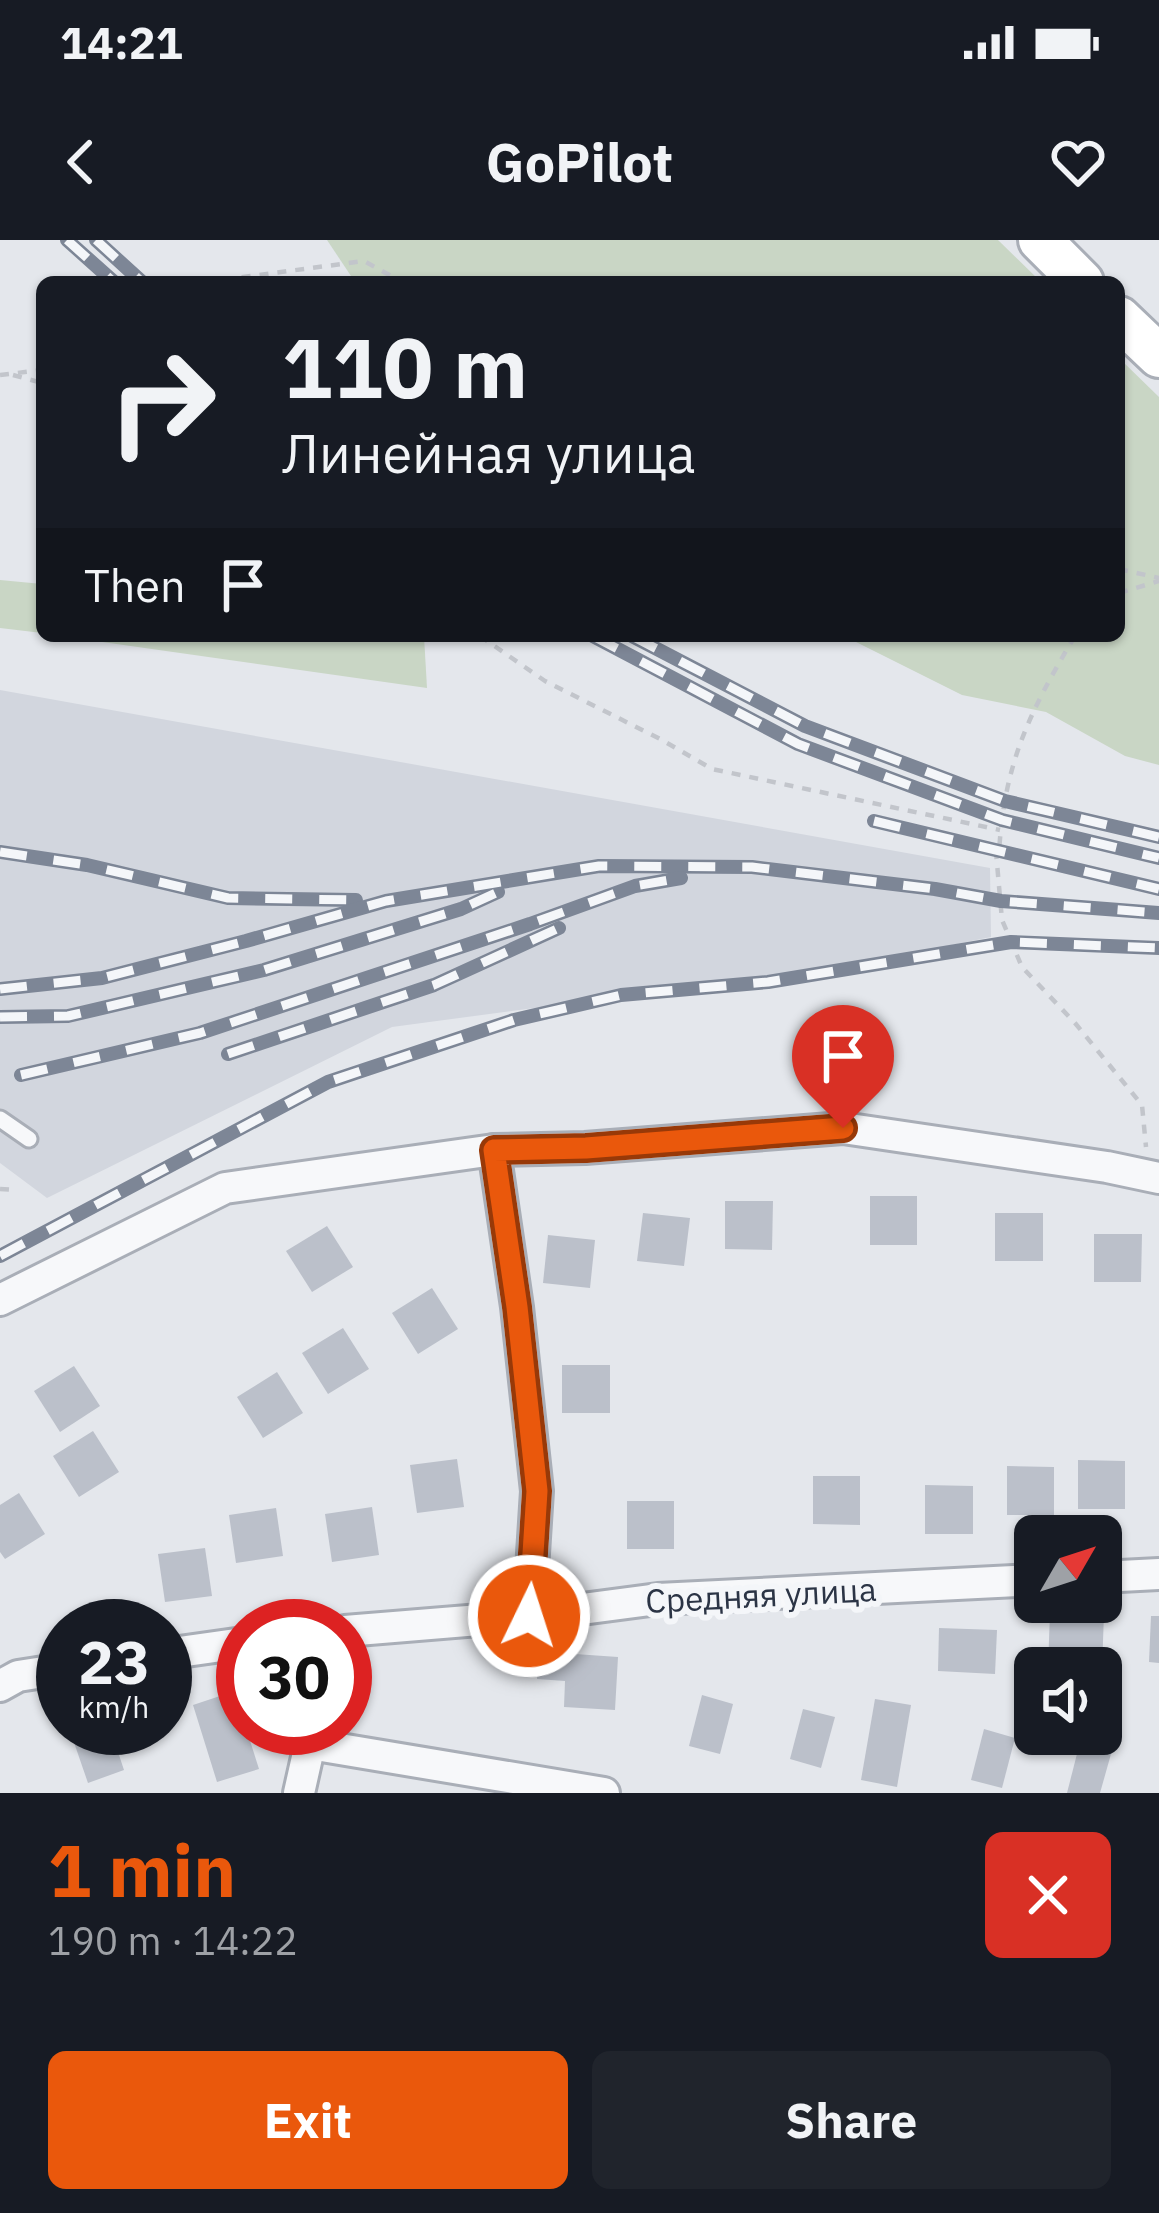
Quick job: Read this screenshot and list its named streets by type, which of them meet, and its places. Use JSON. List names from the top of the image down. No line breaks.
{"streets":{"street":["Средняя улица"]},"north":"top right","page":{"status":"14:21","header":"GoPilot","turn":["110 m","Линейная улица"],"then":"Then","speed":"23 km/h","limit":"30","heading":["1 min","190 m · 14:22"],"buttons":["Exit","Share"]}}
